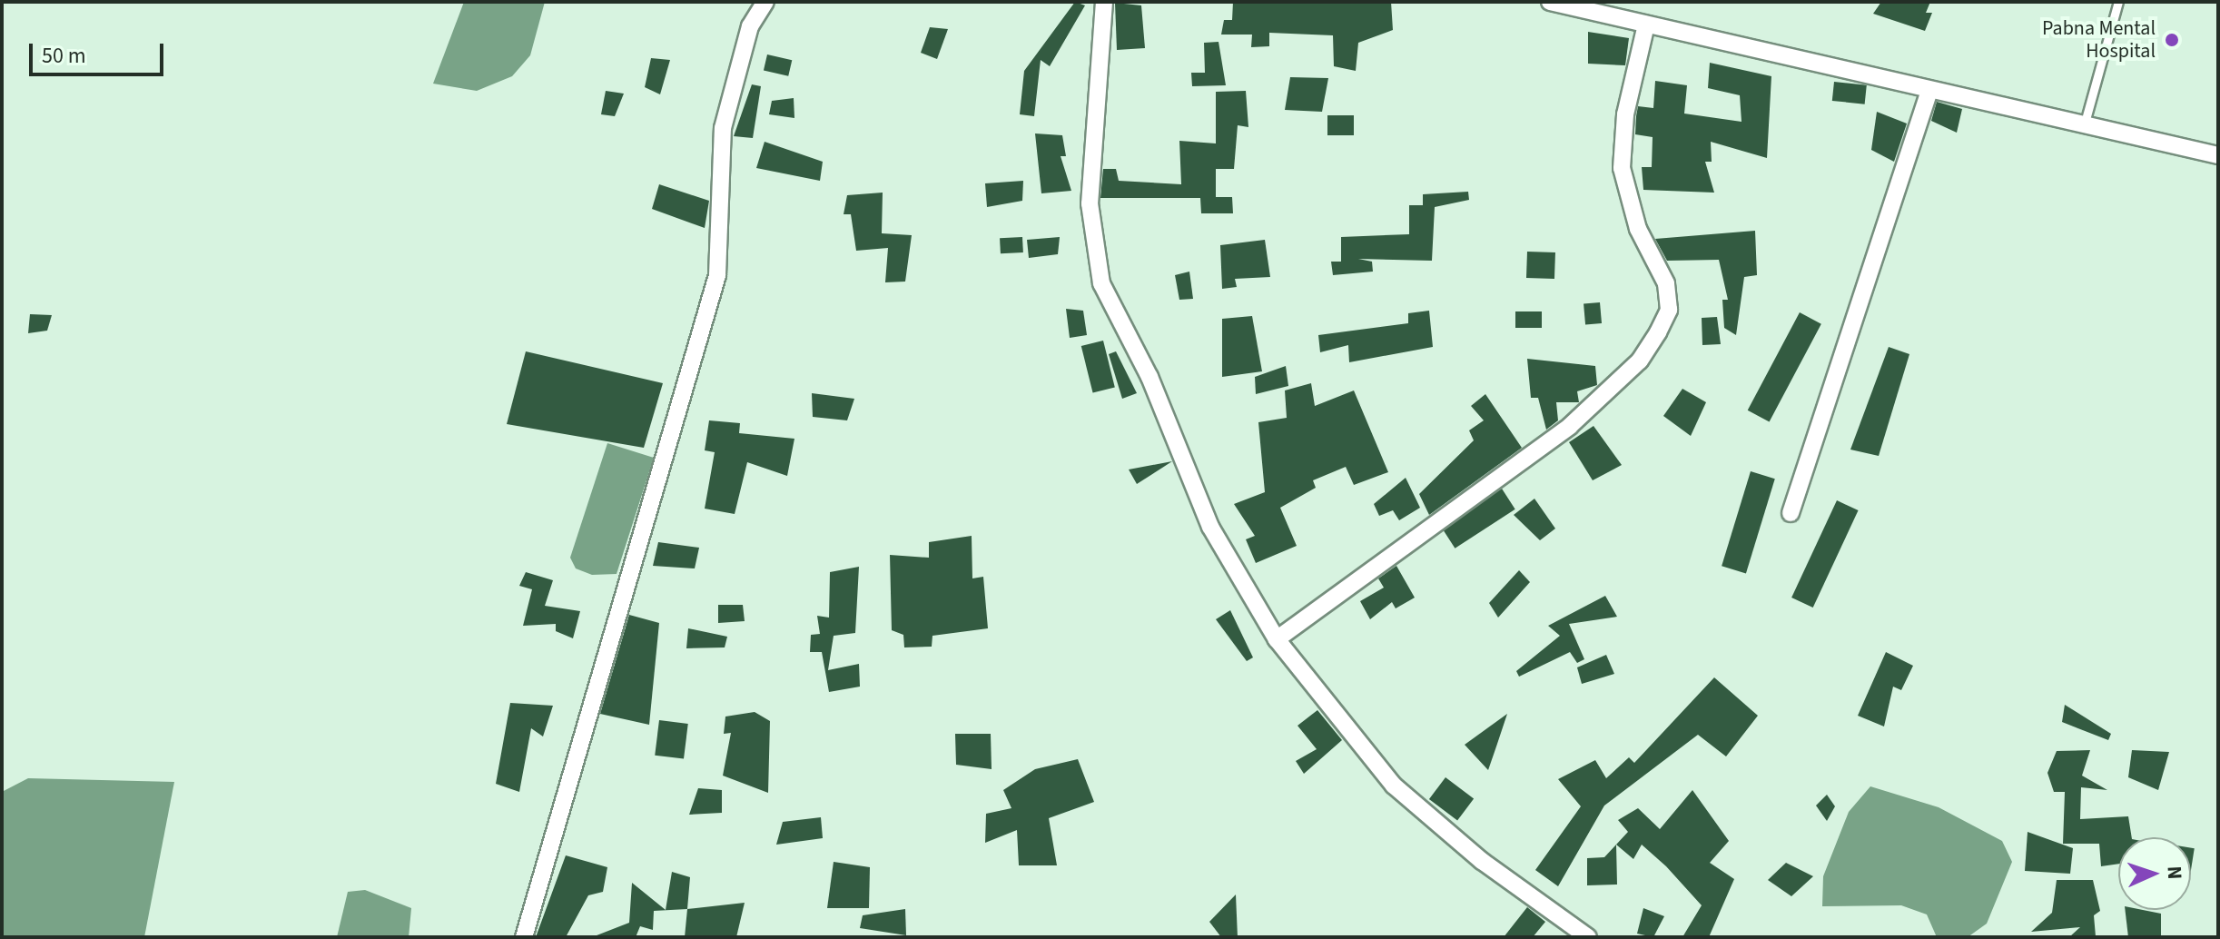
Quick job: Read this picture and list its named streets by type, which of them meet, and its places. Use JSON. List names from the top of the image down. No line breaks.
{"places":["Pabna Mental Hospital"],"scale_bar":"50 m","north":"right"}
